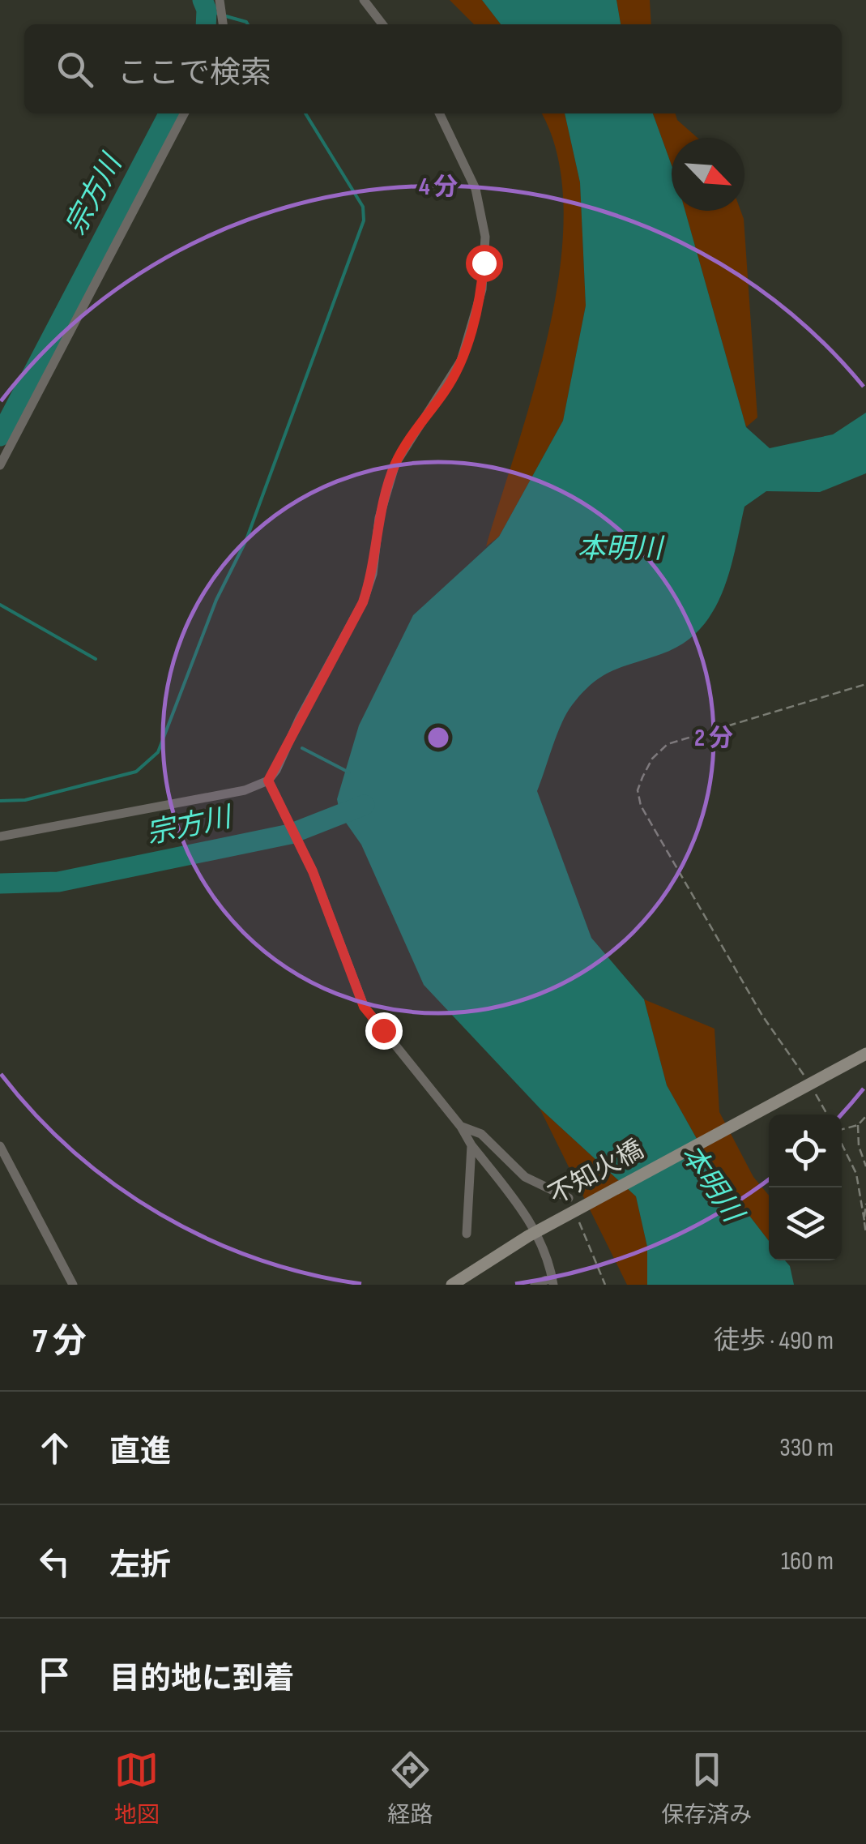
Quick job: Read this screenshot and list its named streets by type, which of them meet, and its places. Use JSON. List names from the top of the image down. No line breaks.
{"streets":{"main road":["不知火橋"]},"water":["宗方川","本明川"],"north":"bottom right","page":{"search":"ここで検索","heading":["7 分","徒歩 · 490 m"],"list":[["直進","330 m"],["左折","160 m"],"目的地に到着"],"nav":["地図","経路","保存済み"]},"rings":["4 分","2 分"]}
